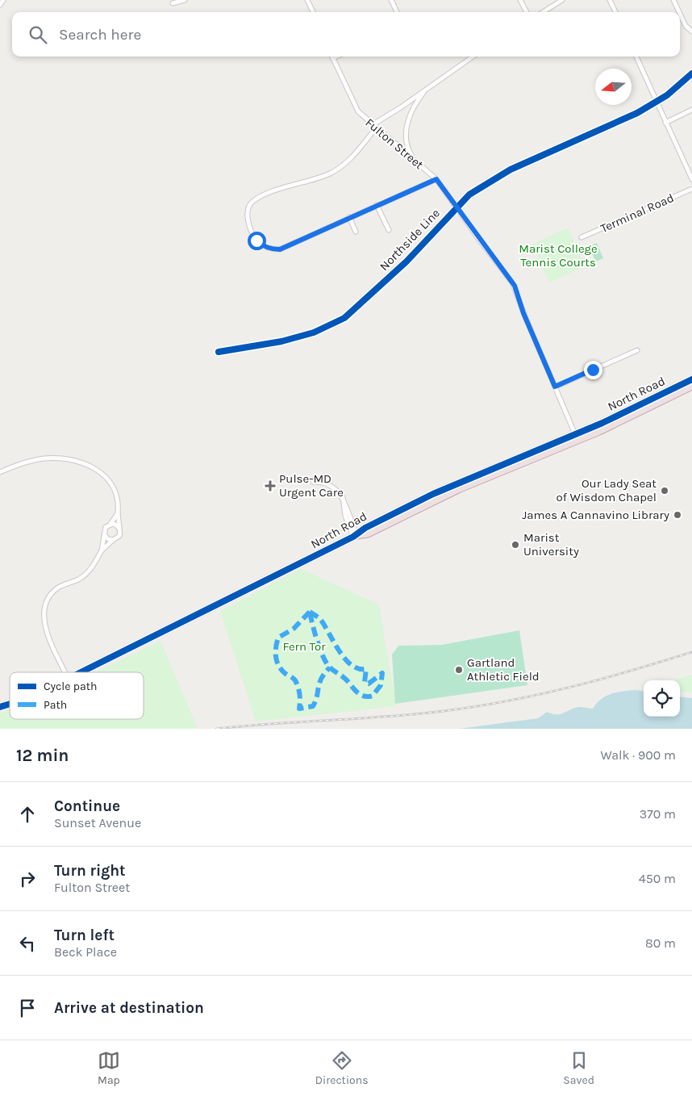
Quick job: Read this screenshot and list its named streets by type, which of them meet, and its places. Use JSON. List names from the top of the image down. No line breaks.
{"streets":{"highway":["North Road"],"street":["Fulton Street","Terminal Road"],"cycle path":["Northside Line"]},"crossings":[["Fulton Street","North Road"]],"parks":["Marist College Tennis Courts","Fern Tor"],"places":{"health":["Pulse-MD Urgent Care"],"other":["Our Lady Seat of Wisdom Chapel","James A Cannavino Library","Marist University","Gartland Athletic Field"]},"legend":["Cycle path","Path"],"north":"left","page":{"search":"Search here","heading":["12 min","Walk · 900 m"],"list":[["Continue","Sunset Avenue","370 m"],["Turn right","Fulton Street","450 m"],["Turn left","Beck Place","80 m"],"Arrive at destination"],"nav":["Map","Directions","Saved"]}}
